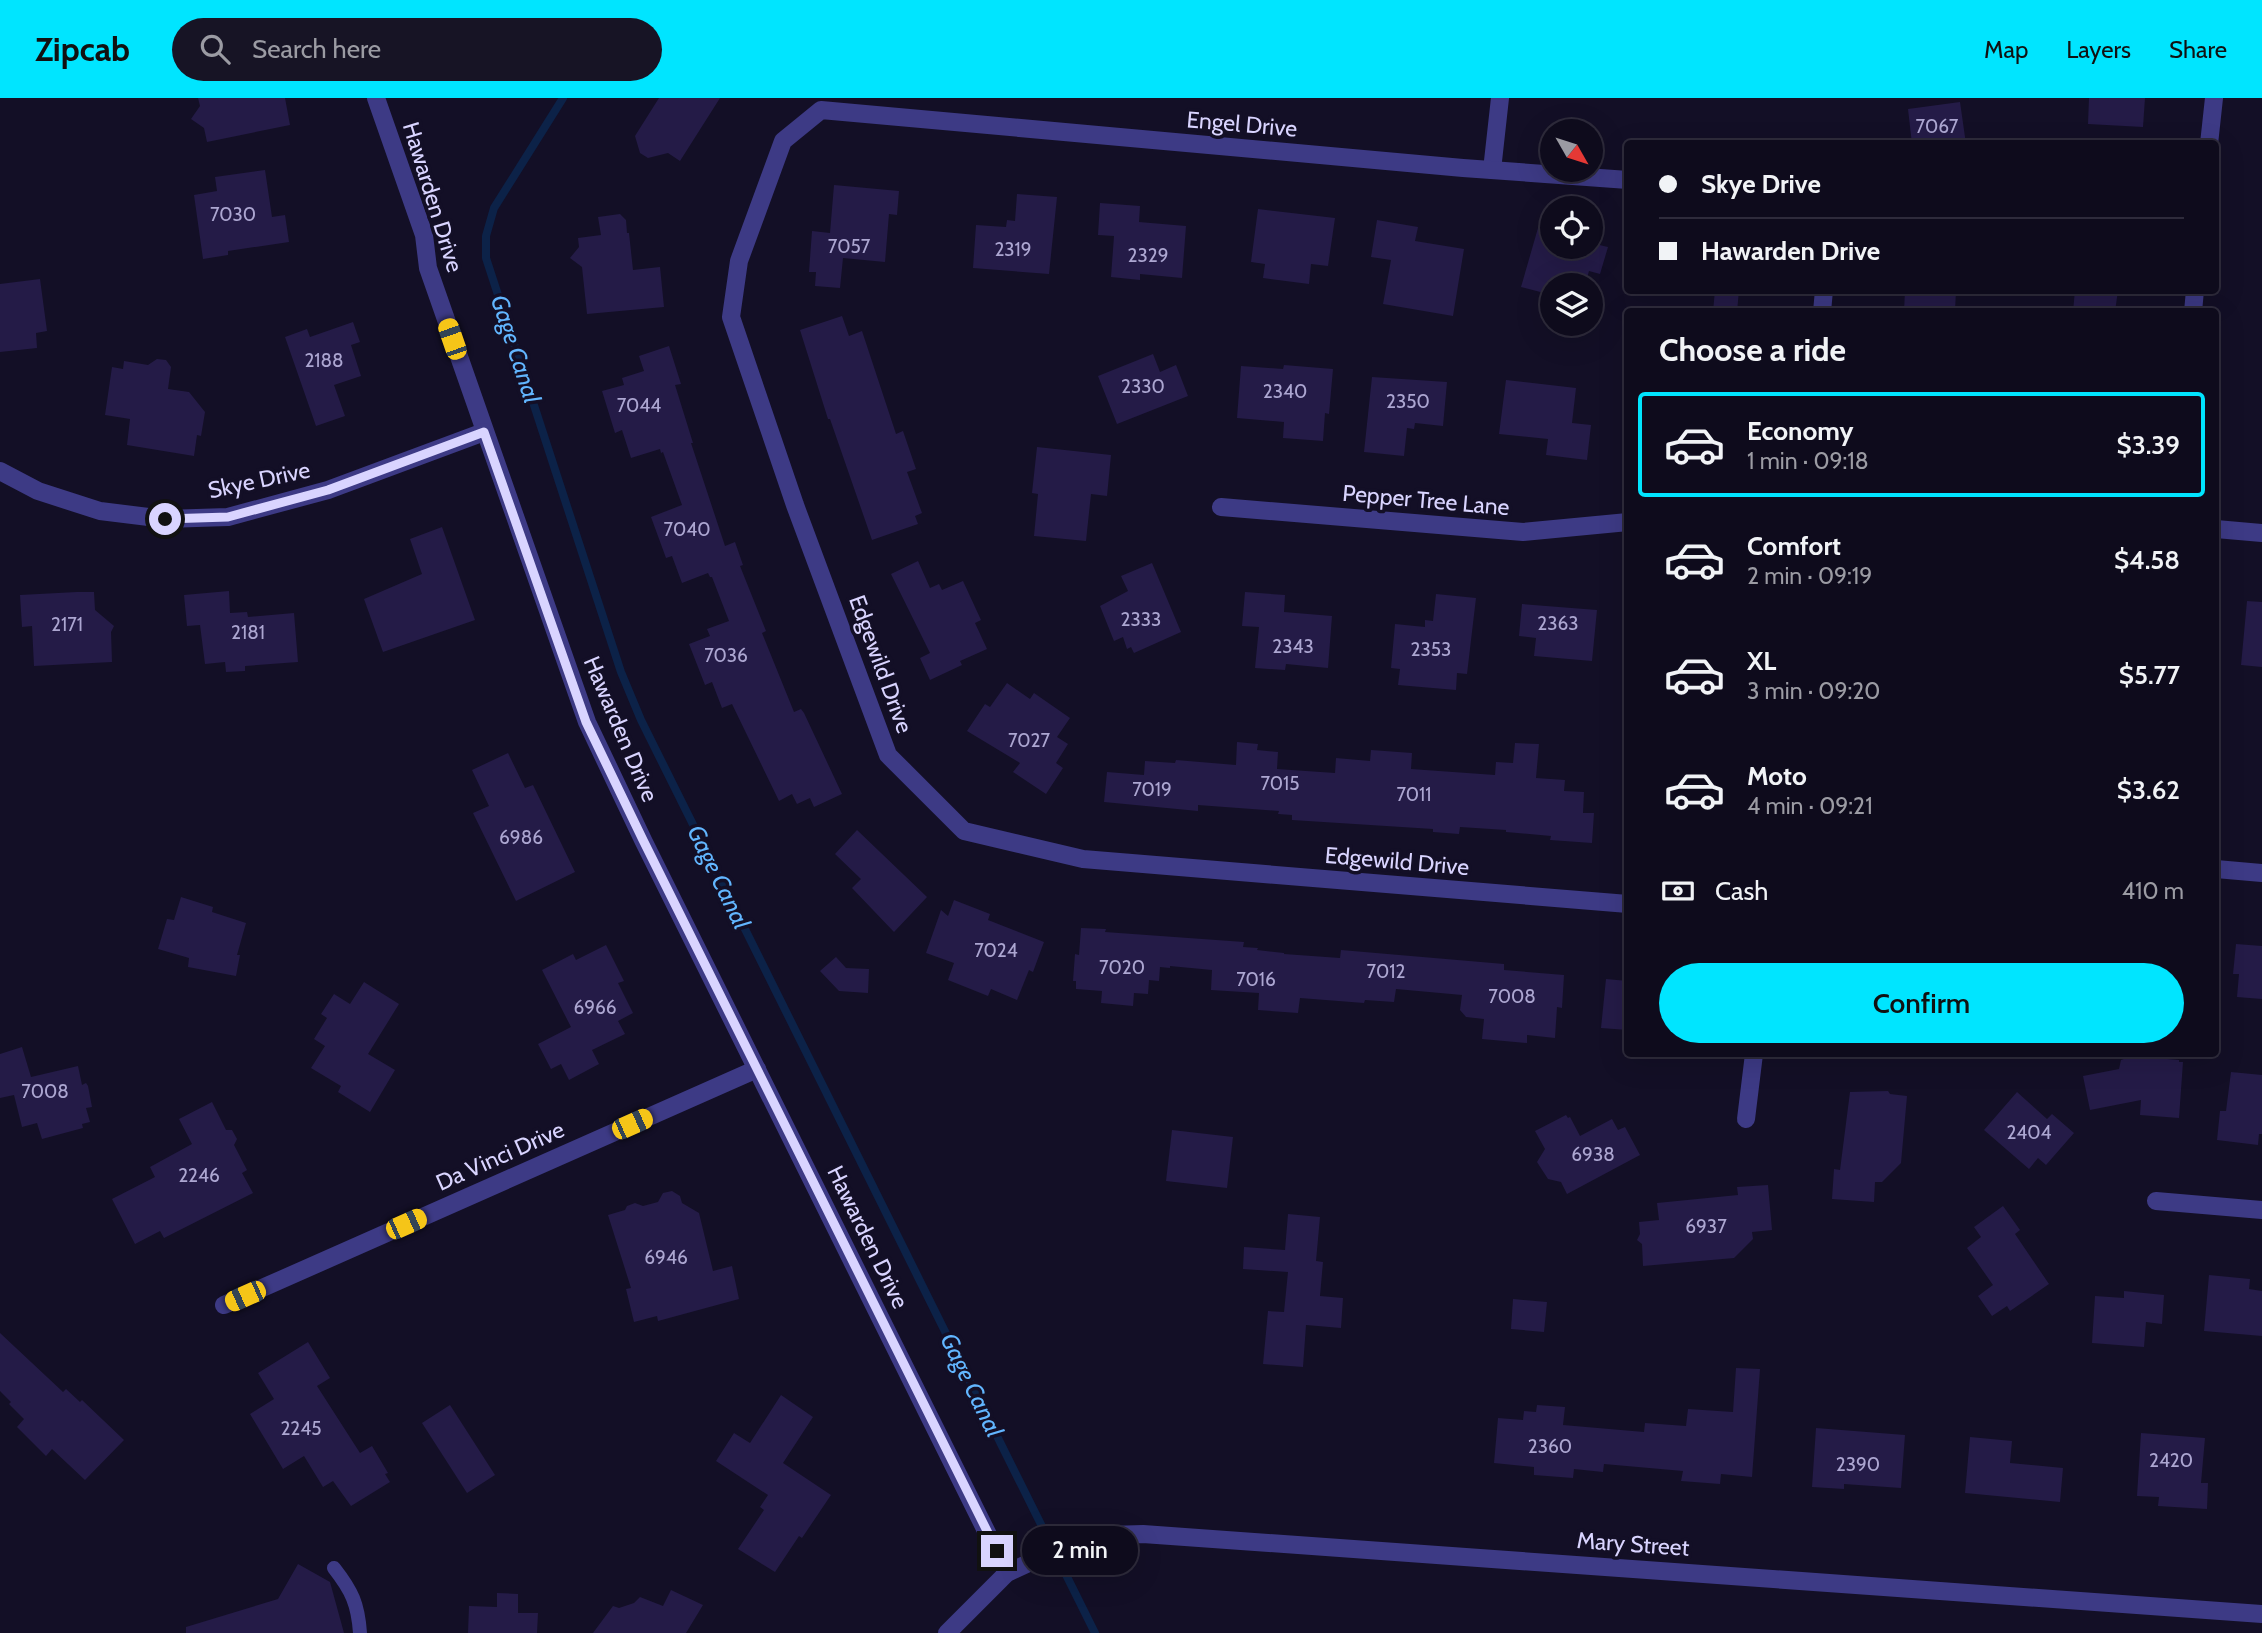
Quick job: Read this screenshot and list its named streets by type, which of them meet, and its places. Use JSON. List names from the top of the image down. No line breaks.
{"streets":{"street":["Engel Drive","Hawarden Drive","Skye Drive","Pepper Tree Lane","Edgewild Drive","Da Vinci Drive","Mary Street"]},"crossings":[["Engel Drive","Edgewild Drive"],["Hawarden Drive","Skye Drive"],["Hawarden Drive","Da Vinci Drive"],["Hawarden Drive","Mary Street"]],"water":["Gage Canal"],"house_numbers":["7067","7030","7057","2319","2329","2188","2330","2340","2350","7044","7040","2333","2363","2171","2181","2343","2353","7036","7027","7015","7019","7011","6986","7024","7020","7012","7016","7008","6966","7008","2404","6938","2246","6937","6946","2245","2360","2420","2390"],"north":"bottom right","page":{"header":"Zipcab","search":"Search here","nav":["Map","Layers","Share"],"banner":["Skye Drive","Hawarden Drive"],"heading":"Choose a ride","list":[{"name":"Economy","note":"1 min · 09:18","value":"$3.39"},{"name":"Comfort","note":"2 min · 09:19","value":"$4.58"},{"name":"XL","note":"3 min · 09:20","value":"$5.77"},{"name":"Moto","note":"4 min · 09:21","value":"$3.62"}],"pay":["Cash","410 m"],"buttons":"Confirm","bubble":"2 min"}}
